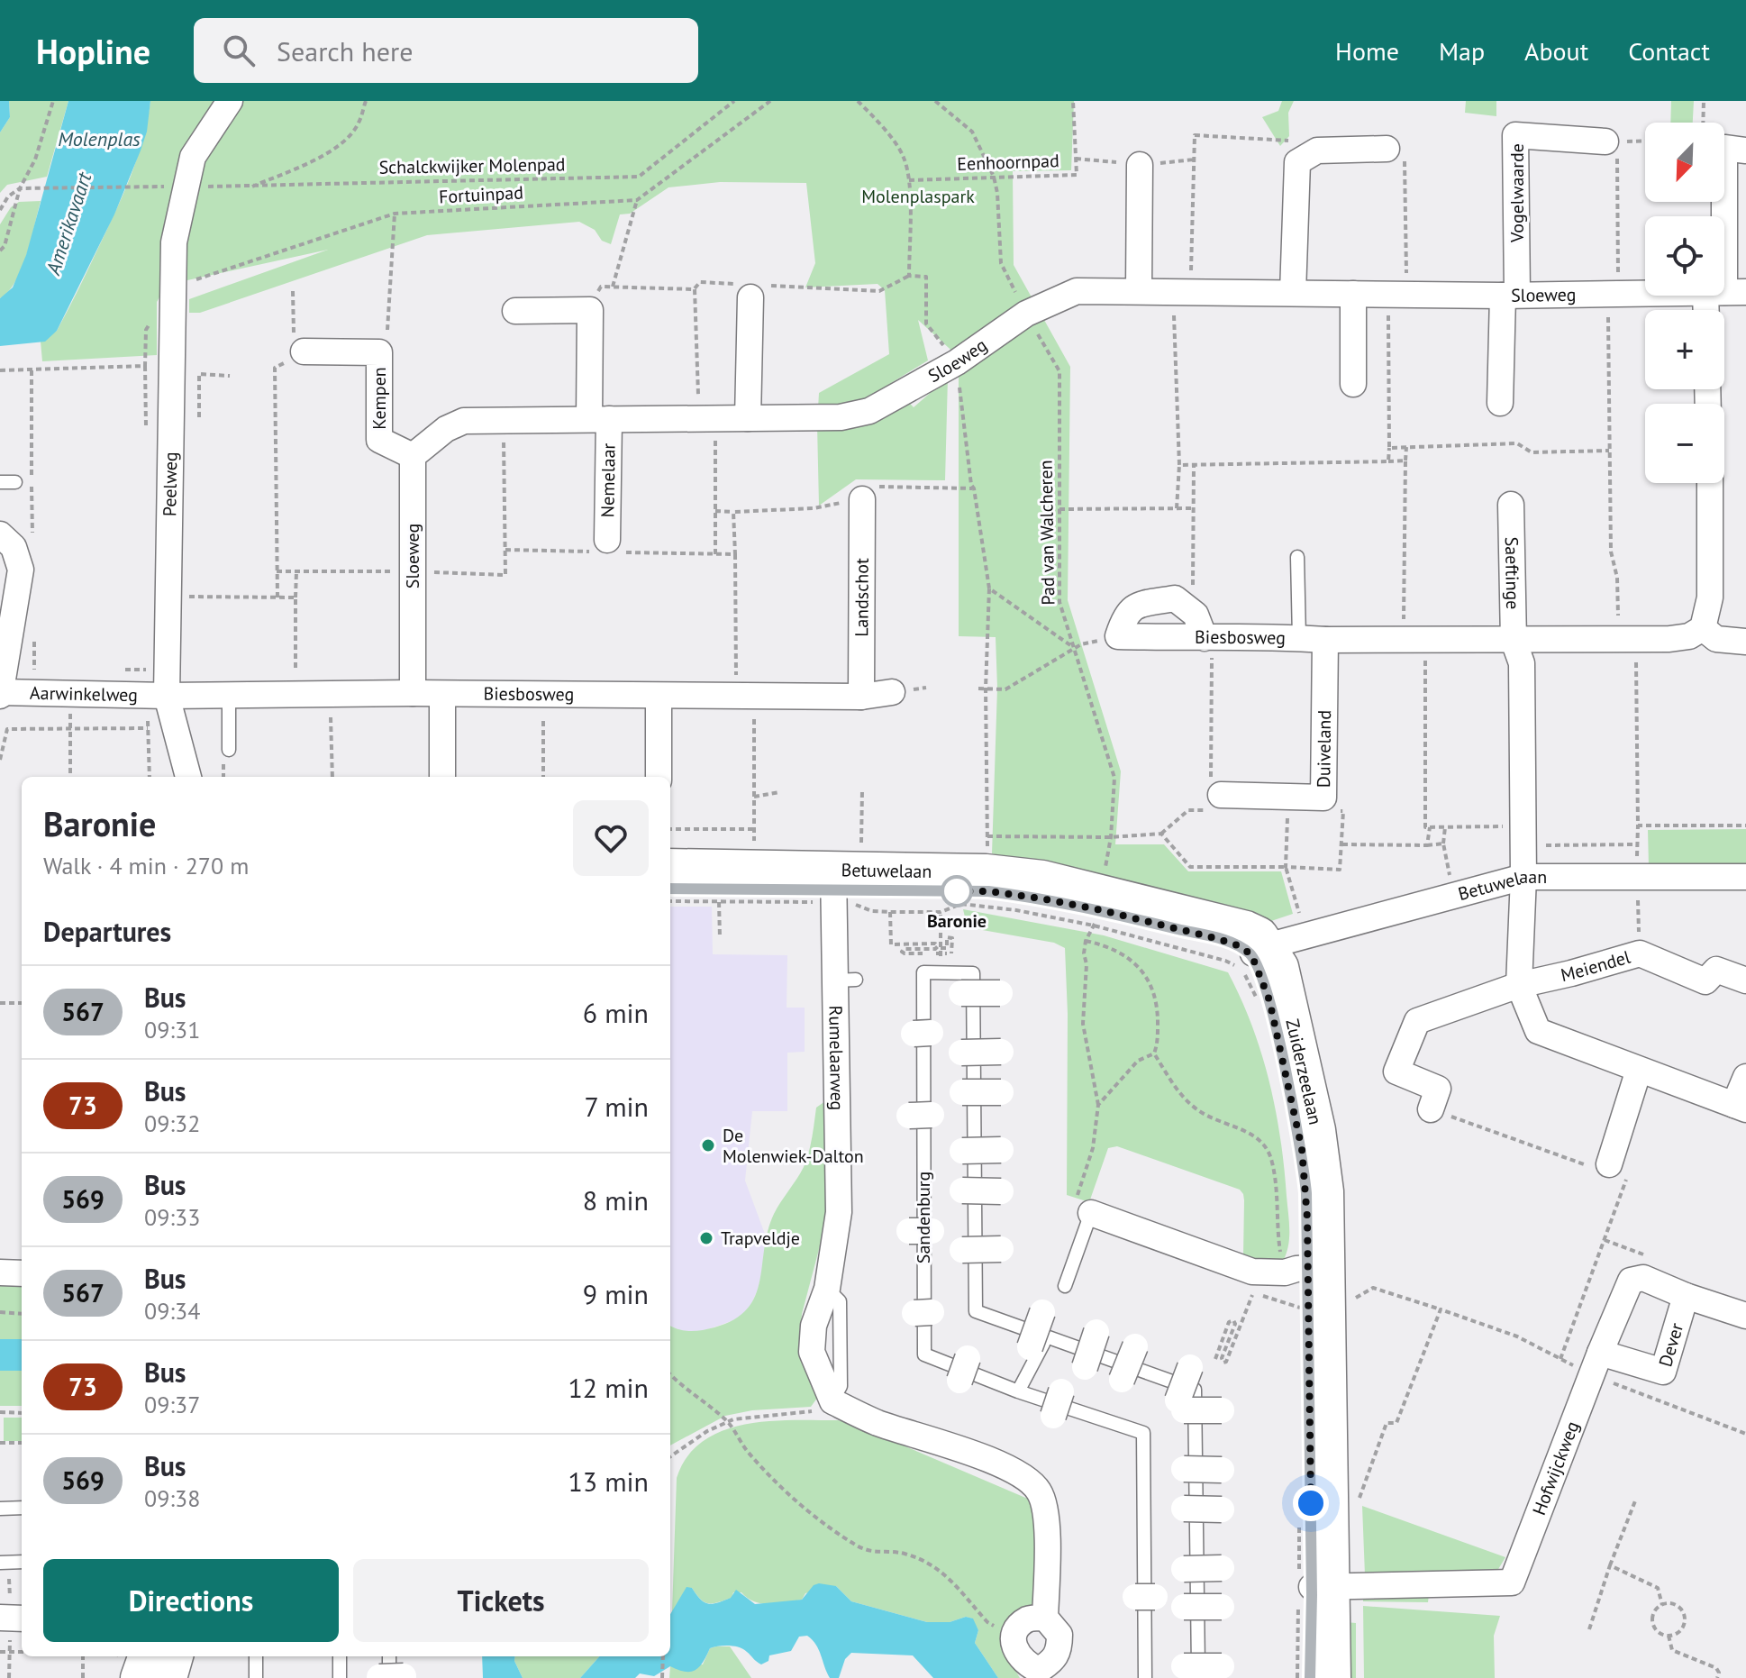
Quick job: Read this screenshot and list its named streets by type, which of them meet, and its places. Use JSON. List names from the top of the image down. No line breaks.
{"streets":{"street":["Vogelwaarde","Sloeweg","Kempen","Nemelaar","Peelweg","Saeftinge","Landschot","Biesbosweg","Aarwinkelweg","Duiveland","Betuwelaan","Meiendel","Rumelaarweg","Zuiderzeelaan","Dever","Hofwijckweg"],"lane":["Sandenburg"],"path":["Eenhoornpad","Schalckwijker Molenpad","Fortuinpad","Pad van Walcheren"]},"crossings":[["Eenhoornpad","Pad van Walcheren"],["Schalckwijker Molenpad","Peelweg"],["Vogelwaarde","Sloeweg"],["Fortuinpad","Peelweg"],["Sloeweg","Kempen"],["Sloeweg","Nemelaar"],["Sloeweg","Pad van Walcheren"],["Sloeweg","Biesbosweg"],["Peelweg","Biesbosweg"],["Peelweg","Aarwinkelweg"],["Saeftinge","Biesbosweg"],["Landschot","Biesbosweg"],["Biesbosweg","Aarwinkelweg"],["Biesbosweg","Duiveland"],["Betuwelaan","Rumelaarweg"],["Betuwelaan","Zuiderzeelaan"],["Zuiderzeelaan","Hofwijckweg"],["Dever","Hofwijckweg"]],"water":["Molenplas","Amerikavaart"],"parks":["Molenplaspark"],"places":["Baronie","De Molenwiek-Dalton","Trapveldje"],"lines":["bus line 567"],"north":"bottom left","page":{"header":"Hopline","search":"Search here","nav":["Home","Map","About","Contact"],"map_buttons":["+","−"],"heading":[["Baronie","Walk · 4 min · 270 m"],"Departures"],"list":[{"mark":"567","name":"Bus","note":"09:31","value":"6 min"},{"mark":"73","name":"Bus","note":"09:32","value":"7 min"},{"mark":"569","name":"Bus","note":"09:33","value":"8 min"},{"mark":"567","name":"Bus","note":"09:34","value":"9 min"},{"mark":"73","name":"Bus","note":"09:37","value":"12 min"},{"mark":"569","name":"Bus","note":"09:38","value":"13 min"}],"buttons":["Directions","Tickets"]}}
